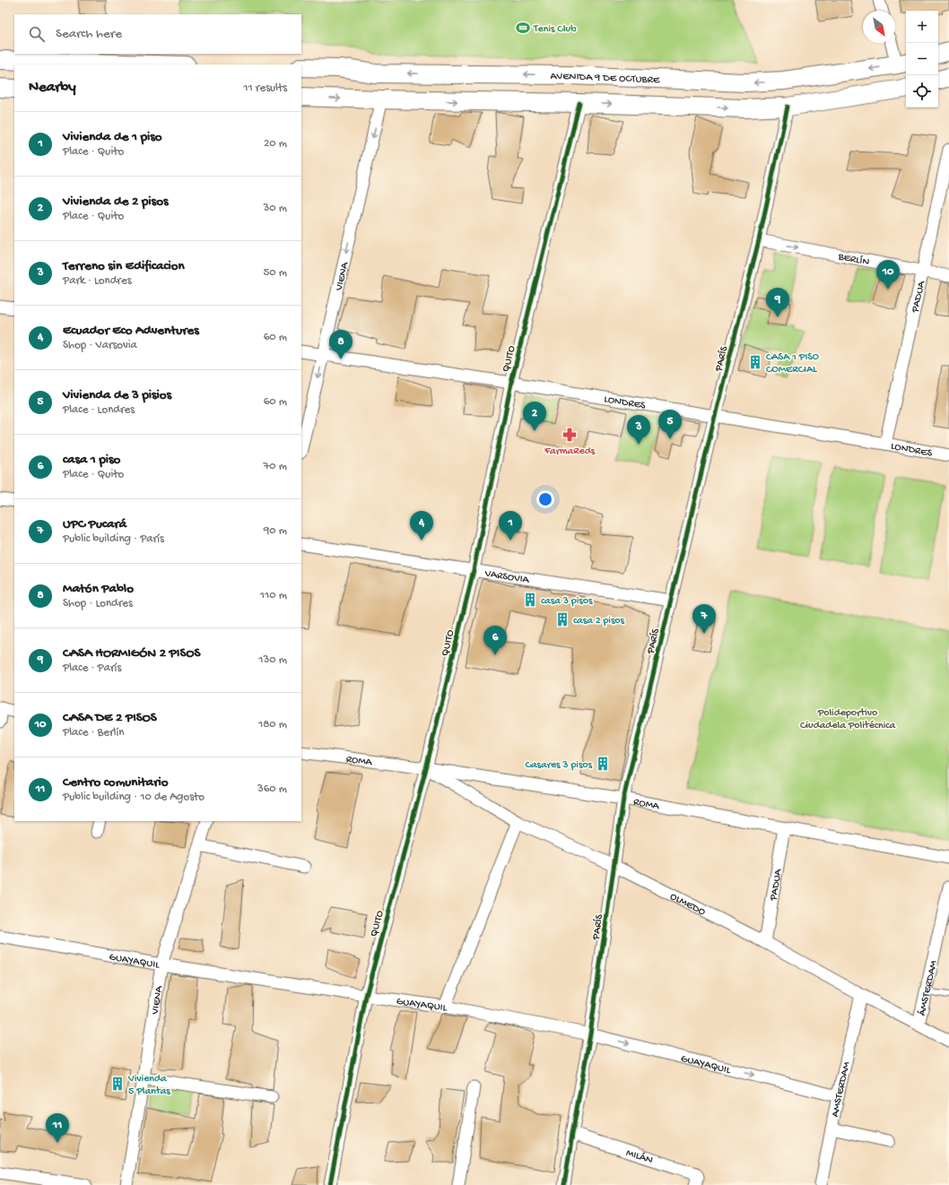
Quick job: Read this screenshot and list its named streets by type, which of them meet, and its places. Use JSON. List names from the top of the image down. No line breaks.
{"streets":{"main road":["AVENIDA 9 DE OCTUBRE"],"street":["BERLÍN","VIENA","PADUA","QUITO","PARÍS","LONDRES","VARSOVIA","ROMA","OLMEDO","GUAYAQUIL","ÁMSTERDAM","AMSTERDAM","MILÁN"]},"crossings":[["BERLÍN","PADUA"],["BERLÍN","PARÍS"],["VIENA","LONDRES"],["VIENA","GUAYAQUIL"],["PADUA","LONDRES"],["PADUA","ROMA"],["PADUA","OLMEDO"],["QUITO","LONDRES"],["QUITO","VARSOVIA"],["QUITO","ROMA"],["QUITO","OLMEDO"],["QUITO","GUAYAQUIL"],["PARÍS","LONDRES"],["PARÍS","VARSOVIA"],["PARÍS","ROMA"],["PARÍS","OLMEDO"],["PARÍS","GUAYAQUIL"],["PARÍS","MILÁN"],["ROMA","OLMEDO"],["OLMEDO","ÁMSTERDAM"],["OLMEDO","AMSTERDAM"],["GUAYAQUIL","AMSTERDAM"]],"one_way":["BERLÍN","VIENA"],"parks":["Polideportivo Ciudadela Politécnica"],"places":{"sports":["Tenis Club"],"building":["CASA 1 PISO COMERCIAL","casa 3 pisos","casa 2 pisos","Casares 3 pisos","Vivienda 5 Plantas"],"pharmacy":["FarmaReds"]},"north":"bottom right","page":{"map_buttons":["+","−"],"search":"Search here","heading":["Nearby","11 results"],"list":[{"mark":"1","name":"Vivienda de 1 piso","note":"Place · Quito","value":"20 m"},{"mark":"2","name":"Vivienda de 2 pisos","note":"Place · Quito","value":"30 m"},{"mark":"3","name":"Terreno sin Edificacion","note":"Park · Londres","value":"50 m"},{"mark":"4","name":"Ecuador Eco Adventures","note":"Shop · Varsovia","value":"60 m"},{"mark":"5","name":"Vivienda de 3 pisios","note":"Place · Londres","value":"60 m"},{"mark":"6","name":"casa 1 piso","note":"Place · Quito","value":"70 m"},{"mark":"7","name":"UPC Pucará","note":"Public building · París","value":"90 m"},{"mark":"8","name":"Matón Pablo","note":"Shop · Londres","value":"110 m"},{"mark":"9","name":"CASA HORMIGÓN 2 PISOS","note":"Place · París","value":"130 m"},{"mark":"10","name":"CASA DE 2 PISOS","note":"Place · Berlín","value":"180 m"},{"mark":"11","name":"Centro comunitario","note":"Public building · 10 de Agosto","value":"360 m"}],"pins":["10","9","8","2","5","3","1","4","7","6","11"]}}
